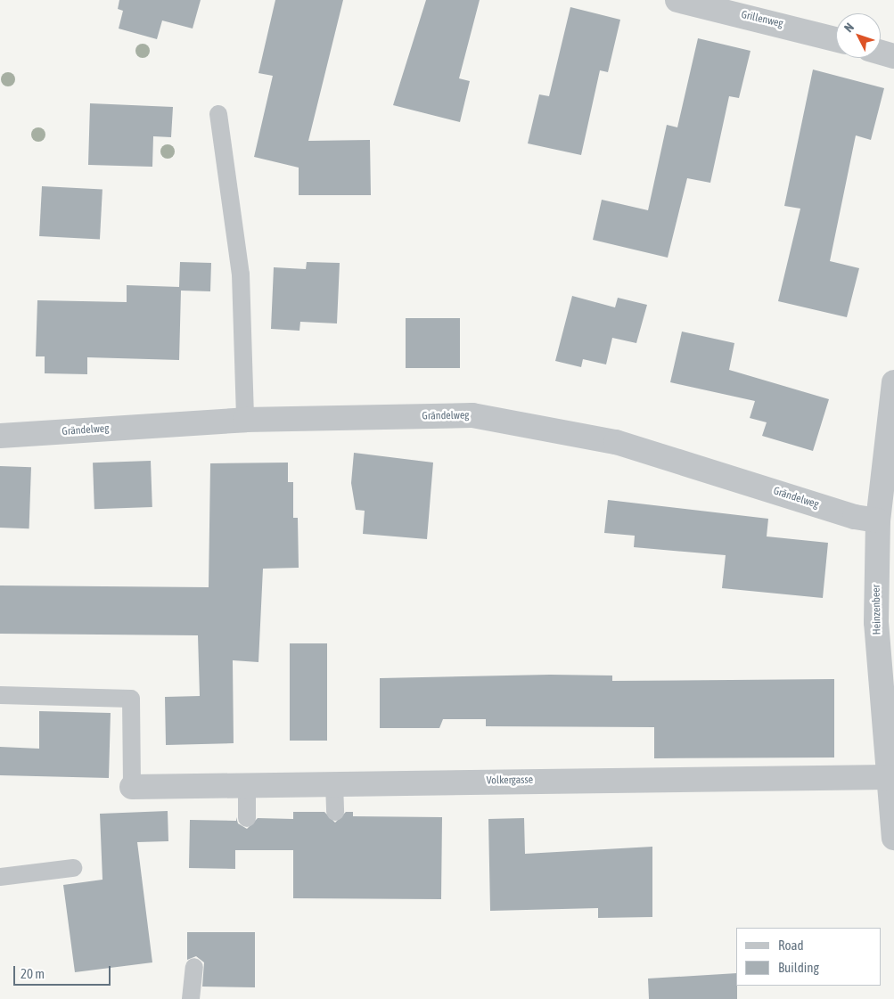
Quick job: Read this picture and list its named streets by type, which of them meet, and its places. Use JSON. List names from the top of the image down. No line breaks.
{"streets":{"street":["Grillenweg","Grändelweg","Heinzenbeer","Volkergasse"]},"crossings":[["Grändelweg","Heinzenbeer"],["Heinzenbeer","Volkergasse"]],"legend":["Road","Building"],"scale_bar":"20 m","north":"top left"}
